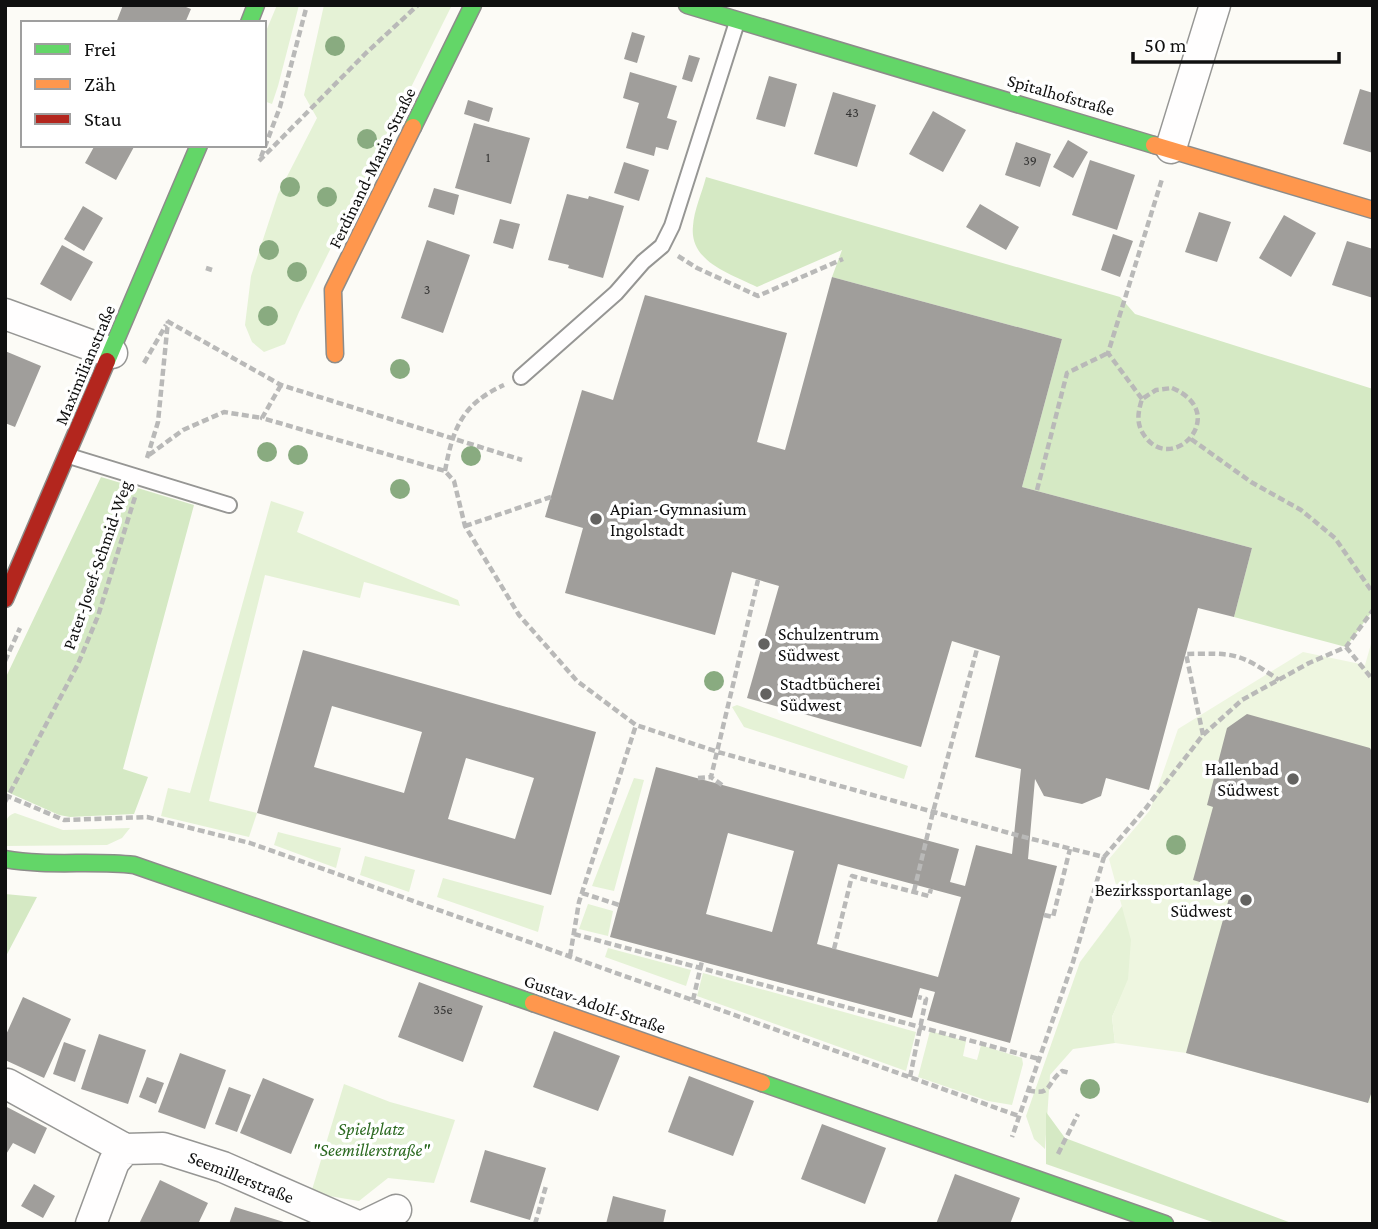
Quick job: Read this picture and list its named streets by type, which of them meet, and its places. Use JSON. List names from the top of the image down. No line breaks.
{"streets":{"street":["Spitalhofstraße","Ferdinand-Maria-Straße","Maximilianstraße","Gustav-Adolf-Straße","Seemillerstraße"],"path":["Pater-Josef-Schmid-Weg"]},"parks":["Spielplatz \"Seemillerstraße\""],"places":["Apian-Gymnasium Ingolstadt","Schulzentrum Südwest","Stadtbücherei Südwest","Hallenbad Südwest","Bezirkssportanlage Südwest"],"house_numbers":["43","1","39","3","35e"],"legend":["Frei","Zäh","Stau"],"scale_bar":"50 m"}
